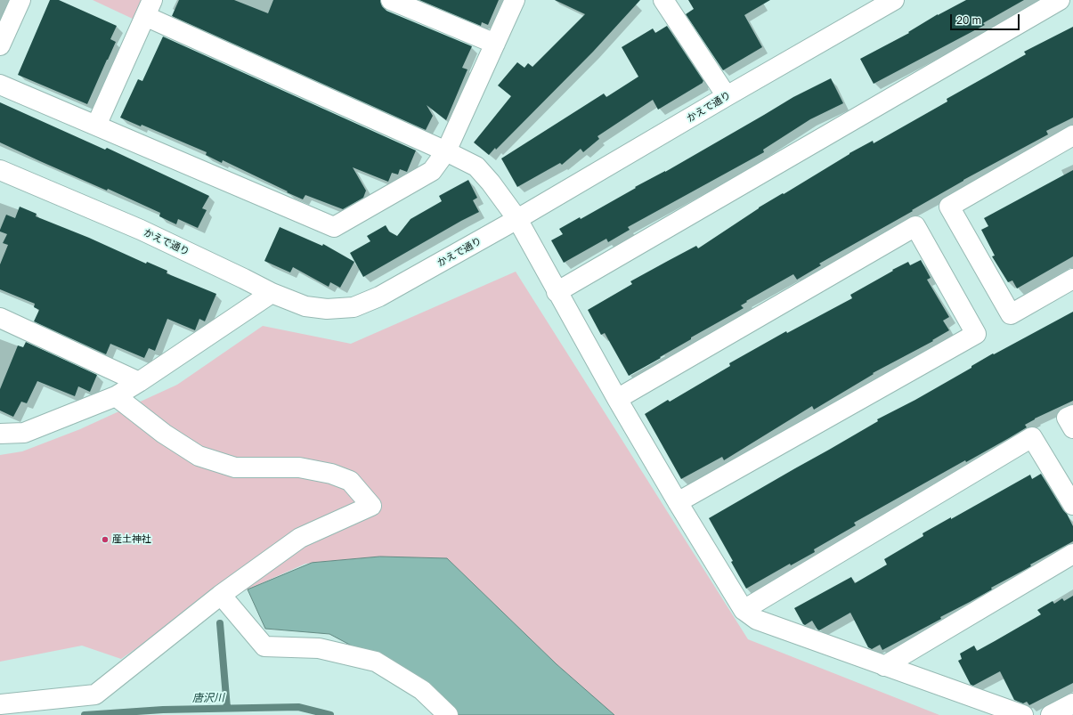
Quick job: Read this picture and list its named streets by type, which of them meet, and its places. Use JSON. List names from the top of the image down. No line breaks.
{"streets":{"street":["かえで通り"]},"water":["唐沢川"],"places":["産土神社"],"scale_bar":"20 m"}
